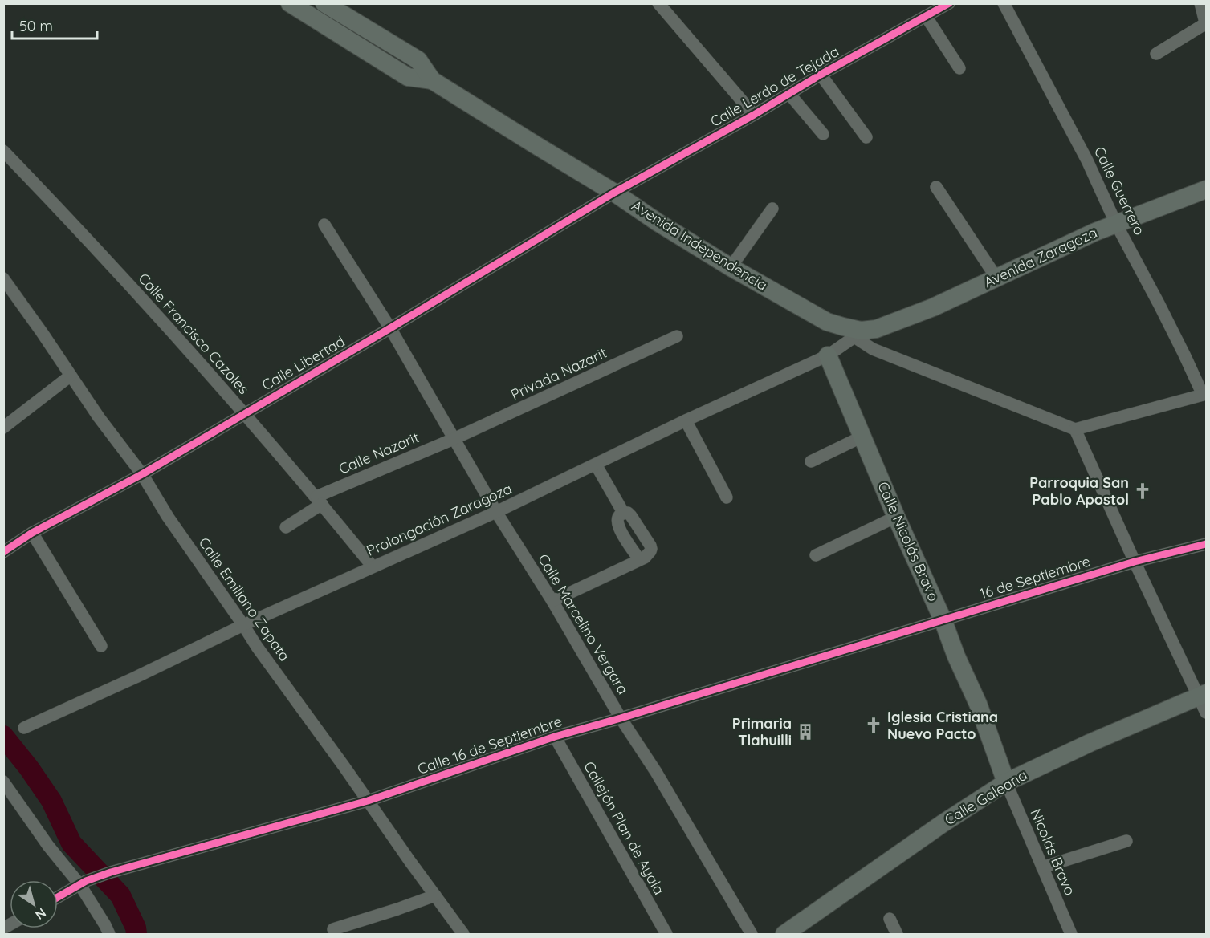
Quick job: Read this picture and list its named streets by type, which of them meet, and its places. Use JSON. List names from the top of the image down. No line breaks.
{"streets":{"main road":["Avenida Independencia","Avenida Zaragoza","Calle Nicolás Bravo","Calle Galeana"],"street":["Calle Lerdo de Tejada","Calle Guerrero","Calle Francisco Cazales","Calle Libertad","Privada Nazarit","Calle Nazarit","Prolongación Zaragoza","16 de Septiembre","Calle Emiliano Zapata","Calle Marcelino Vergara","Calle 16 de Septiembre","Callejón Plan de Ayala","Nicolás Bravo"]},"crossings":[["Calle Lerdo de Tejada","Avenida Independencia"],["Calle Lerdo de Tejada","Calle Libertad"],["Calle Guerrero","Avenida Zaragoza"],["Avenida Independencia","Avenida Zaragoza"],["Avenida Independencia","Calle Libertad"],["Avenida Independencia","Prolongación Zaragoza"],["Avenida Zaragoza","Prolongación Zaragoza"],["Calle Francisco Cazales","Calle Libertad"],["Calle Francisco Cazales","Calle Nazarit"],["Calle Francisco Cazales","Prolongación Zaragoza"],["Calle Libertad","Calle Emiliano Zapata"],["Calle Libertad","Calle Marcelino Vergara"],["Privada Nazarit","Calle Nazarit"],["Privada Nazarit","Calle Marcelino Vergara"],["Calle Nazarit","Calle Marcelino Vergara"],["Prolongación Zaragoza","Calle Nicolás Bravo"],["Prolongación Zaragoza","Calle Emiliano Zapata"],["Prolongación Zaragoza","Calle Marcelino Vergara"],["Calle Nicolás Bravo","16 de Septiembre"],["Calle Nicolás Bravo","Calle 16 de Septiembre"],["Calle Nicolás Bravo","Calle Galeana"],["Calle Nicolás Bravo","Nicolás Bravo"],["16 de Septiembre","Calle 16 de Septiembre"],["Calle Emiliano Zapata","Calle 16 de Septiembre"],["Calle Marcelino Vergara","Calle 16 de Septiembre"],["Calle 16 de Septiembre","Callejón Plan de Ayala"],["Calle Galeana","Nicolás Bravo"]],"places":{"church":["Parroquia San Pablo Apostol","Iglesia Cristiana Nuevo Pacto"],"building":["Primaria Tlahuilli"]},"scale_bar":"50 m","north":"bottom right"}
